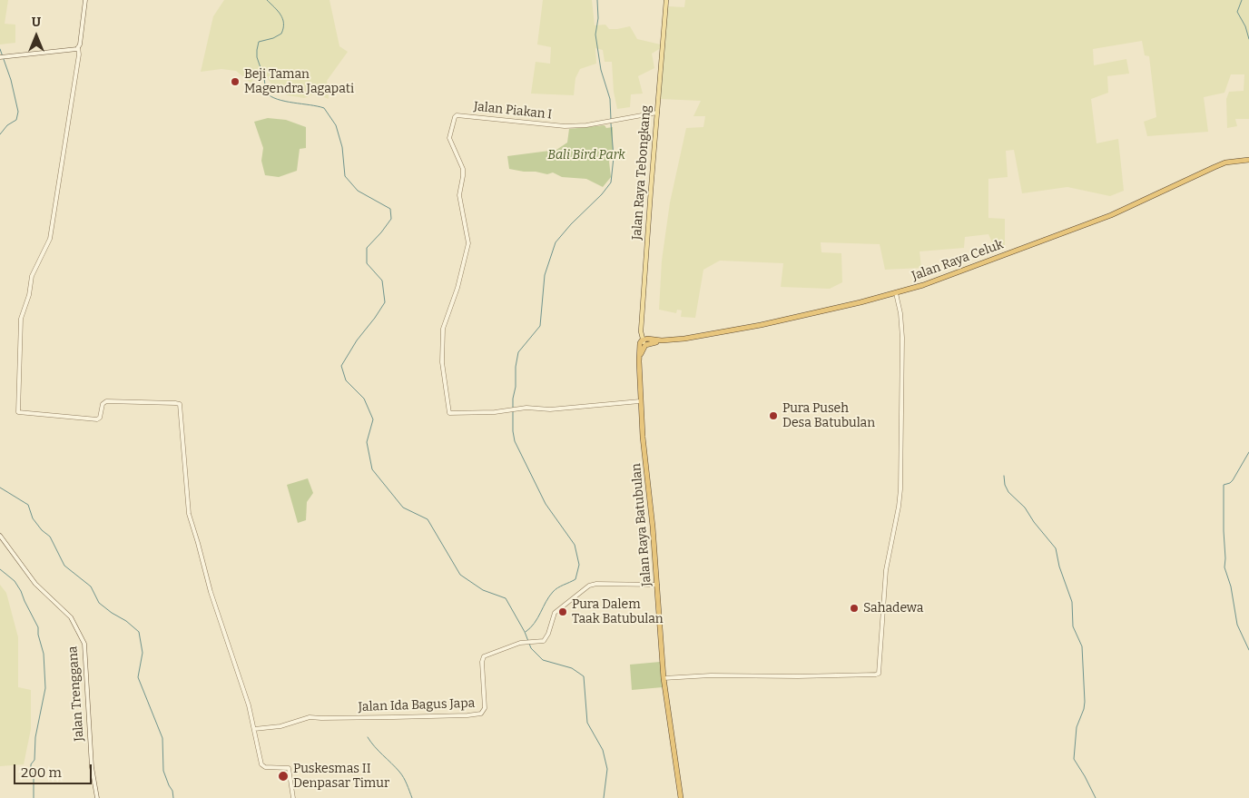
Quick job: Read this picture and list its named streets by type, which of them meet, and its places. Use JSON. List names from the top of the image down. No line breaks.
{"streets":{"highway":["Jalan Raya Celuk","Jalan Raya Batubulan"],"main road":["Jalan Raya Tebongkang"],"street":["Jalan Piakan I","Jalan Trenggana","Jalan Ida Bagus Japa"]},"crossings":[["Jalan Piakan I","Jalan Raya Tebongkang"],["Jalan Piakan I","Jalan Raya Batubulan"],["Jalan Raya Tebongkang","Jalan Raya Celuk"],["Jalan Raya Tebongkang","Jalan Raya Batubulan"],["Jalan Raya Celuk","Jalan Raya Batubulan"],["Jalan Raya Batubulan","Jalan Ida Bagus Japa"]],"parks":["Bali Bird Park"],"places":["Beji Taman Magendra Jagapati","Pura Puseh Desa Batubulan","Sahadewa","Pura Dalem Taak Batubulan","Puskesmas II Denpasar Timur"],"scale_bar":"200 m","north":"top"}
